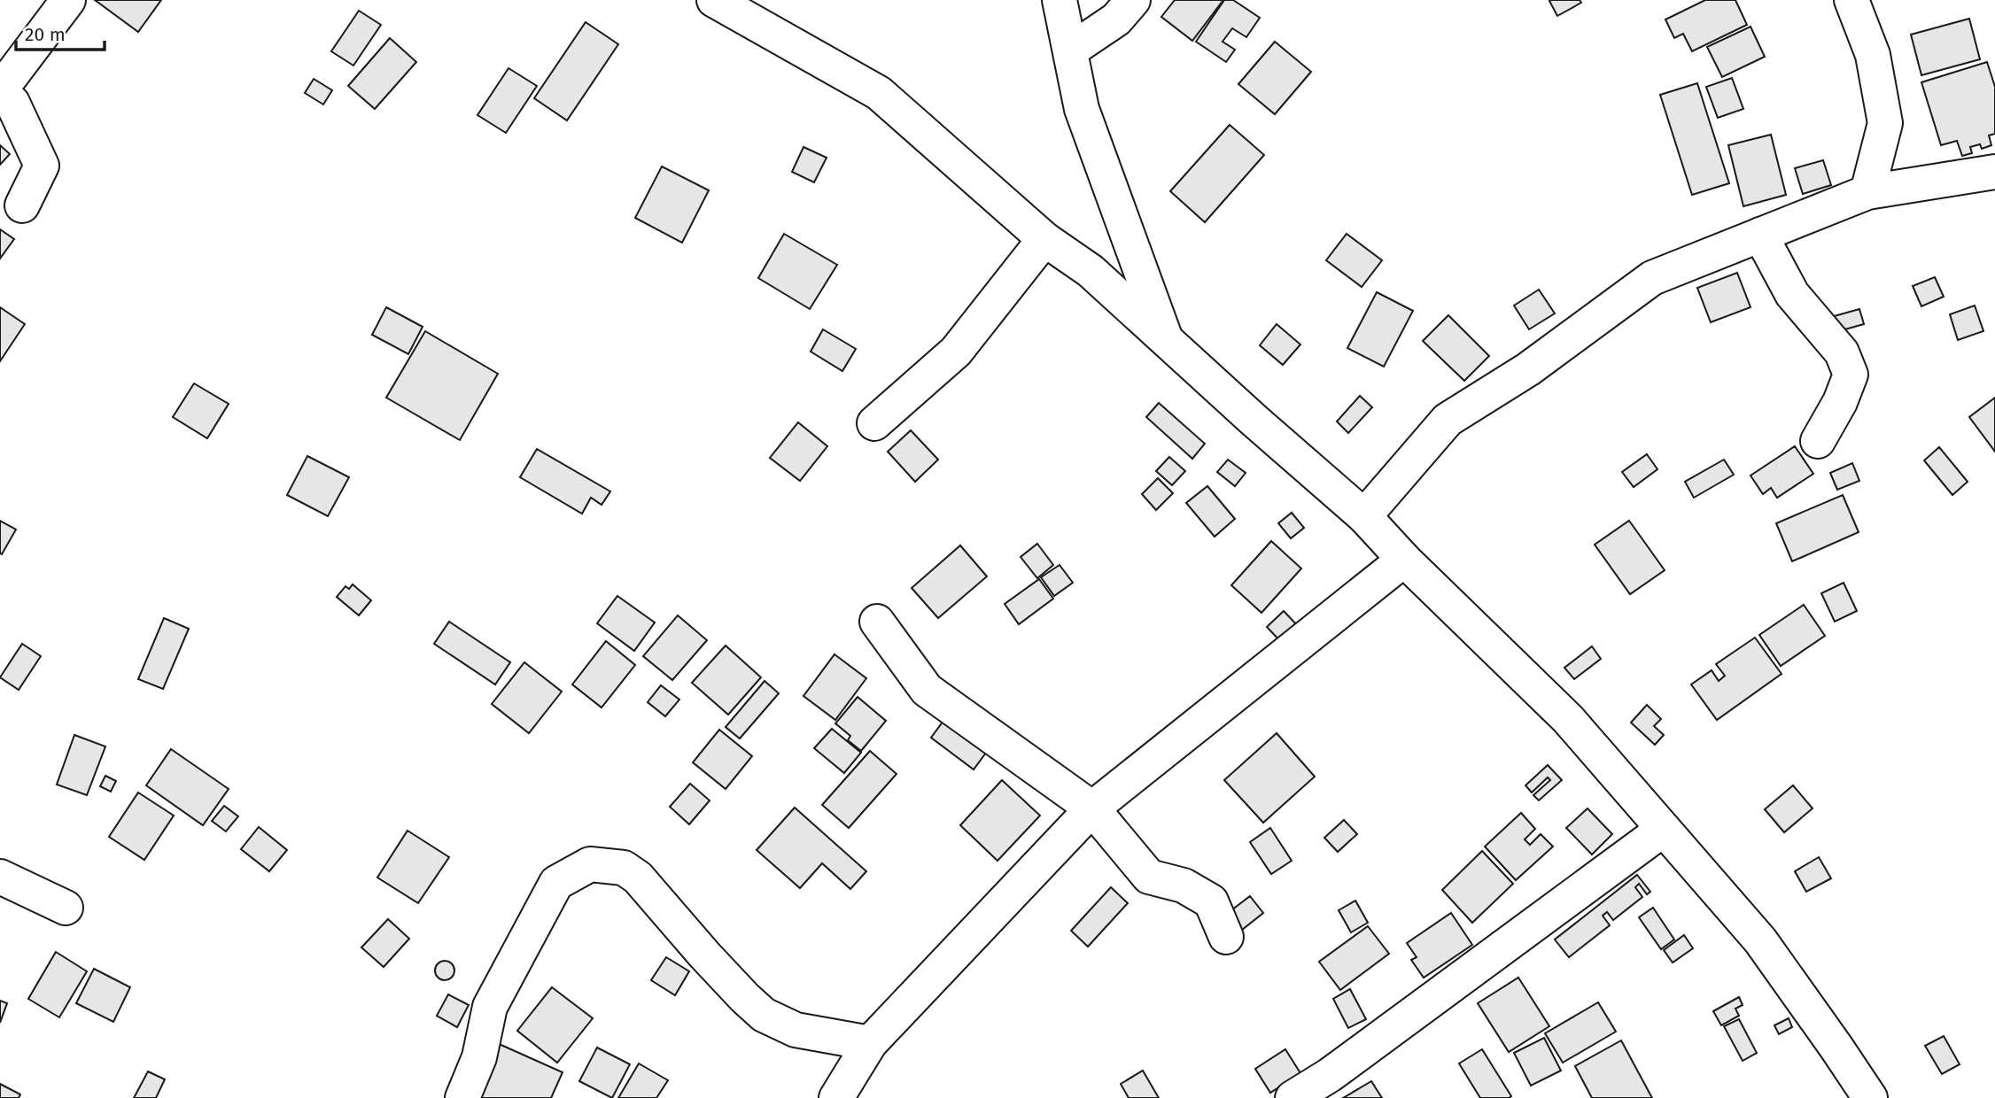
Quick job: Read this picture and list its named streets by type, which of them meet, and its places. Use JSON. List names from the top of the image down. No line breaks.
{"scale_bar":"20 m"}
